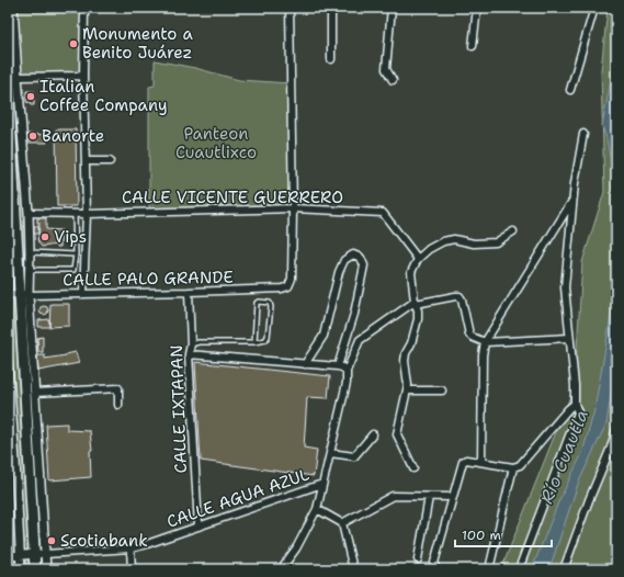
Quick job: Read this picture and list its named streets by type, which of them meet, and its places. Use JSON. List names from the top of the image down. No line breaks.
{"streets":{"street":["CALLE VICENTE GUERRERO","CALLE PALO GRANDE","CALLE IXTAPAN","CALLE AGUA AZUL"]},"crossings":[["CALLE VICENTE GUERRERO","CALLE PALO GRANDE"],["CALLE PALO GRANDE","CALLE IXTAPAN"],["CALLE IXTAPAN","CALLE AGUA AZUL"]],"water":["Río Cuautla"],"parks":["Panteon Cuautlixco"],"places":["Monumento a Benito Juárez","Italian Coffee Company","Banorte","Vips","Scotiabank"],"scale_bar":"100 m"}
